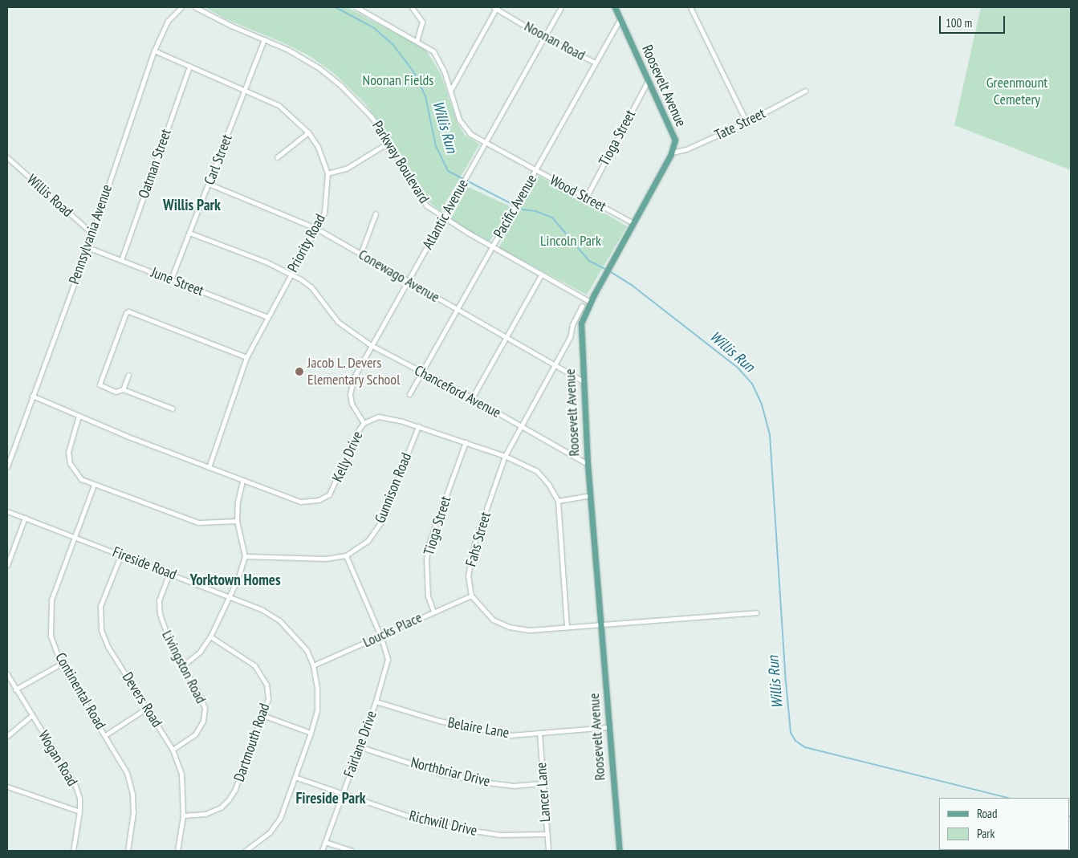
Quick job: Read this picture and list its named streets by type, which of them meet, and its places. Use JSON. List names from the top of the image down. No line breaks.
{"streets":{"main road":["Roosevelt Avenue"],"street":["Noonan Road","Tate Street","Tioga Street","Carl Street","Parkway Boulevard","Oatman Street","Wood Street","Willis Road","Pacific Avenue","Atlantic Avenue","Pennsylvania Avenue","Priority Road","Conewago Avenue","June Street","Chanceford Avenue","Kelly Drive","Gunnison Road","Fahs Street","Fireside Road","Loucks Place","Livingston Road","Continental Road","Devers Road","Belaire Lane","Dartmouth Road","Fairlane Drive","Wogan Road","Northbriar Drive","Lancer Lane","Richwill Drive"]},"crossings":[["Noonan Road","Pacific Avenue"],["Noonan Road","Atlantic Avenue"],["Roosevelt Avenue","Tate Street"],["Roosevelt Avenue","Tioga Street"],["Roosevelt Avenue","Parkway Boulevard"],["Roosevelt Avenue","Wood Street"],["Roosevelt Avenue","Pacific Avenue"],["Roosevelt Avenue","Conewago Avenue"],["Roosevelt Avenue","Chanceford Avenue"],["Roosevelt Avenue","Belaire Lane"],["Tioga Street","Wood Street"],["Tioga Street","Kelly Drive"],["Tioga Street","Loucks Place"],["Carl Street","Parkway Boulevard"],["Carl Street","Priority Road"],["Carl Street","Conewago Avenue"],["Carl Street","June Street"],["Carl Street","Chanceford Avenue"],["Parkway Boulevard","Pacific Avenue"],["Parkway Boulevard","Atlantic Avenue"],["Oatman Street","Priority Road"],["Oatman Street","June Street"],["Wood Street","Pacific Avenue"],["Wood Street","Atlantic Avenue"],["Willis Road","Pennsylvania Avenue"],["Pacific Avenue","Conewago Avenue"],["Pacific Avenue","Chanceford Avenue"],["Atlantic Avenue","Conewago Avenue"],["Atlantic Avenue","Chanceford Avenue"],["Atlantic Avenue","Kelly Drive"],["Pennsylvania Avenue","Priority Road"],["Pennsylvania Avenue","June Street"],["Pennsylvania Avenue","Kelly Drive"],["Priority Road","Conewago Avenue"],["Priority Road","June Street"],["Priority Road","Chanceford Avenue"],["Priority Road","Kelly Drive"],["Conewago Avenue","Fahs Street"],["Chanceford Avenue","Fahs Street"],["Kelly Drive","Gunnison Road"],["Kelly Drive","Fahs Street"],["Gunnison Road","Fairlane Drive"],["Fahs Street","Loucks Place"],["Fireside Road","Loucks Place"],["Fireside Road","Livingston Road"],["Fireside Road","Continental Road"],["Fireside Road","Devers Road"],["Fireside Road","Richwill Drive"],["Loucks Place","Fairlane Drive"],["Livingston Road","Devers Road"],["Devers Road","Dartmouth Road"],["Belaire Lane","Fairlane Drive"],["Belaire Lane","Lancer Lane"],["Fairlane Drive","Northbriar Drive"],["Fairlane Drive","Richwill Drive"],["Northbriar Drive","Lancer Lane"],["Lancer Lane","Richwill Drive"]],"districts":["Willis Park","Yorktown Homes","Fireside Park"],"water":["Willis Run"],"parks":["Noonan Fields","Greenmount Cemetery","Lincoln Park"],"places":["Jacob L. Devers Elementary School"],"legend":["Road","Park"],"scale_bar":"100 m"}
